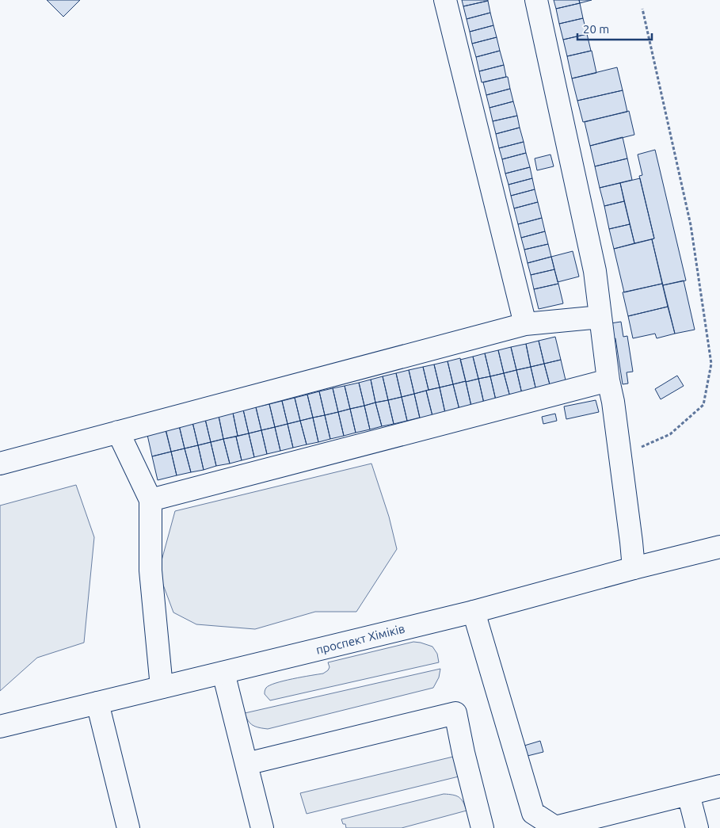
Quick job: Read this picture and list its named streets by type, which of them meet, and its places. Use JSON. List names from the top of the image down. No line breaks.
{"streets":{"main road":["проспект Хіміків"]},"scale_bar":"20 m"}
